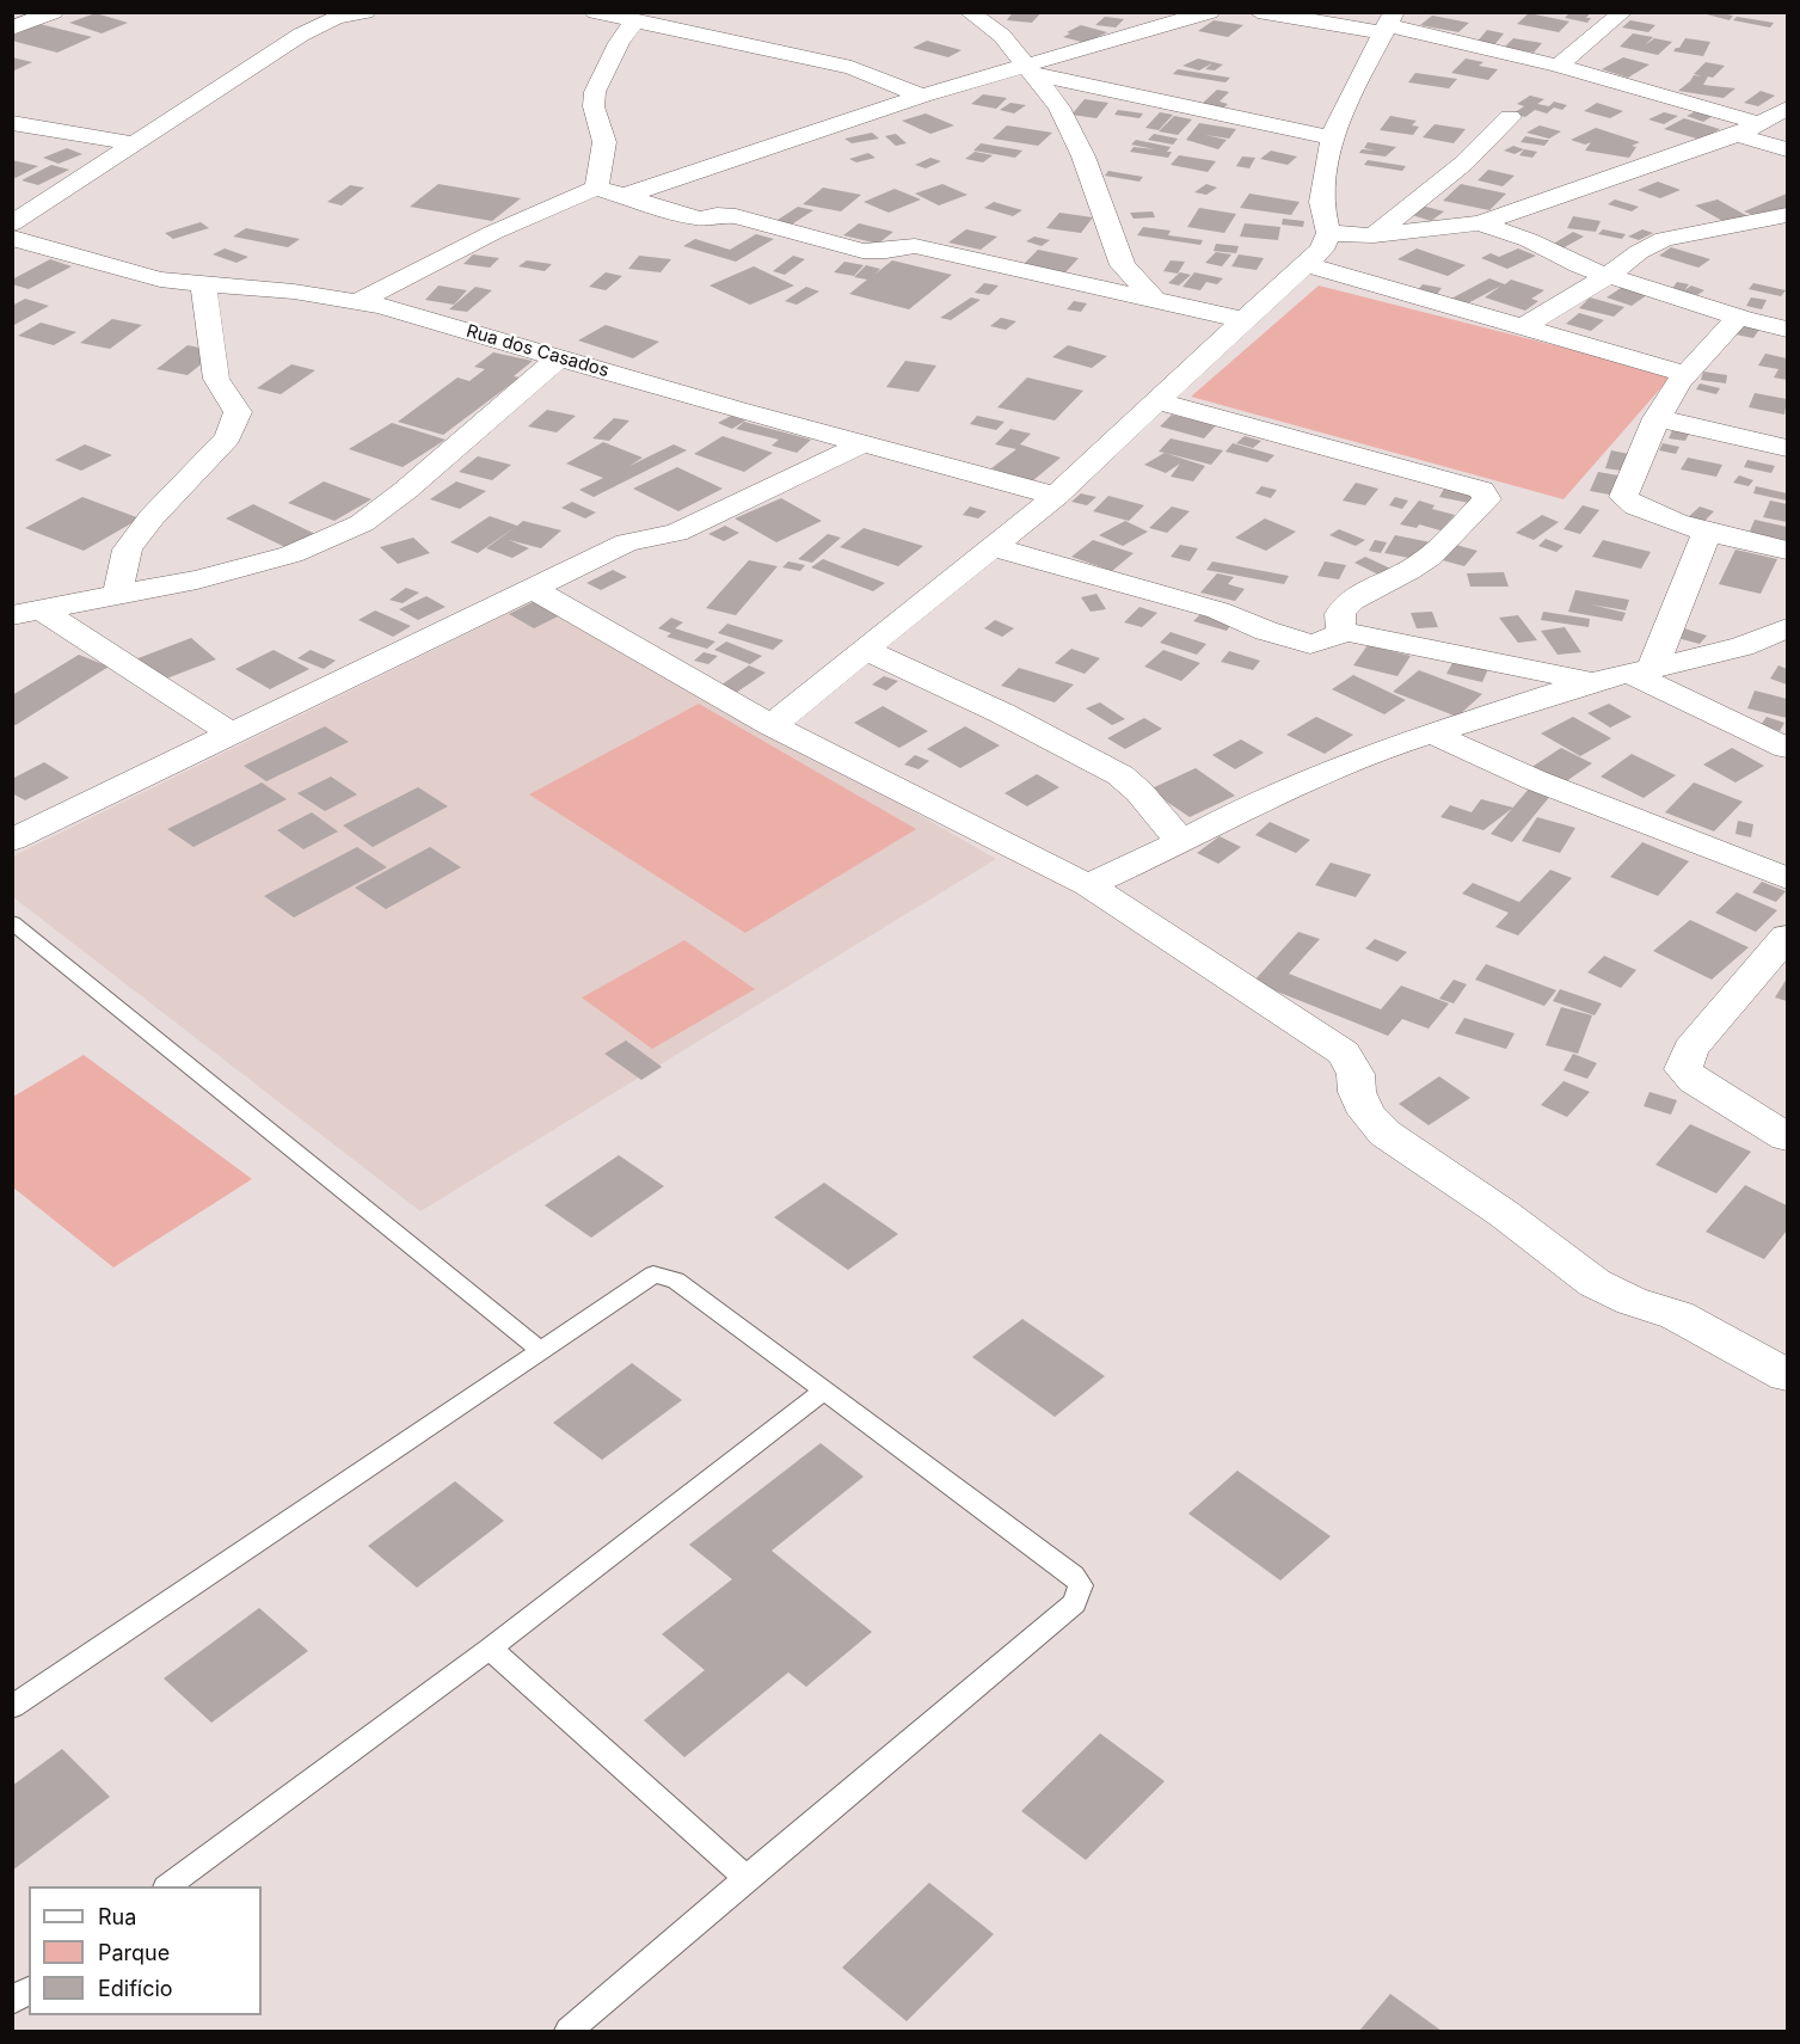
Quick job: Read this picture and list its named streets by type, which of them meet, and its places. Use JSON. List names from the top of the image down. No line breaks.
{"streets":{"street":["Rua dos Casados"]},"legend":["Rua","Parque","Edifício"]}
